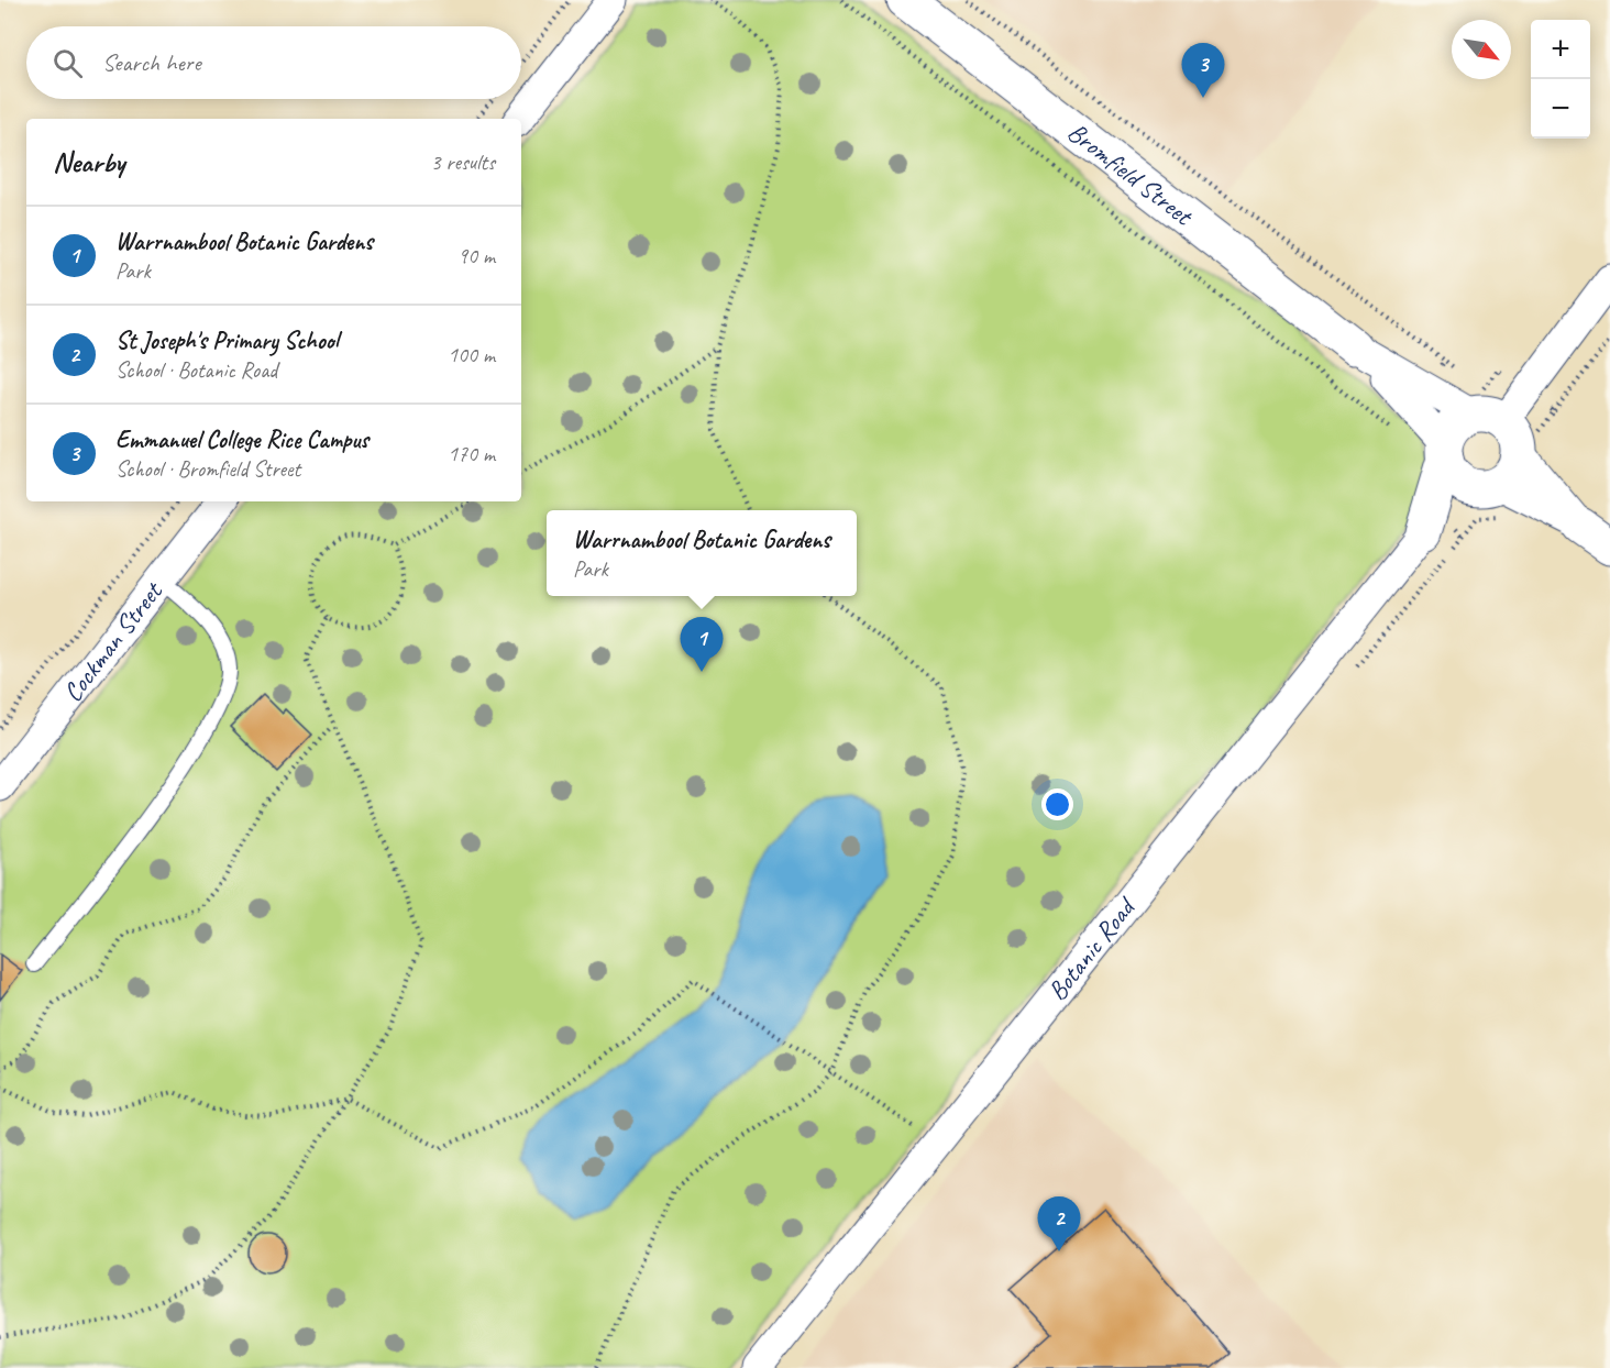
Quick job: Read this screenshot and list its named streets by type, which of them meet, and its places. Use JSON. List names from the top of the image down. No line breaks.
{"streets":{"street":["Bromfield Street","Cockman Street","Botanic Road"]},"crossings":[["Bromfield Street","Botanic Road"]],"north":"bottom right","page":{"map_buttons":["+","−"],"search":"Search here","pins":["3","1","2"],"heading":["Nearby","3 results"],"list":[{"mark":"1","name":"Warrnambool Botanic Gardens","note":"Park","value":"90 m"},{"mark":"2","name":"St Joseph's Primary School","note":"School · Botanic Road","value":"100 m"},{"mark":"3","name":"Emmanuel College Rice Campus","note":"School · Bromfield Street","value":"170 m"}],"popup":["Warrnambool Botanic Gardens","Park"]}}
